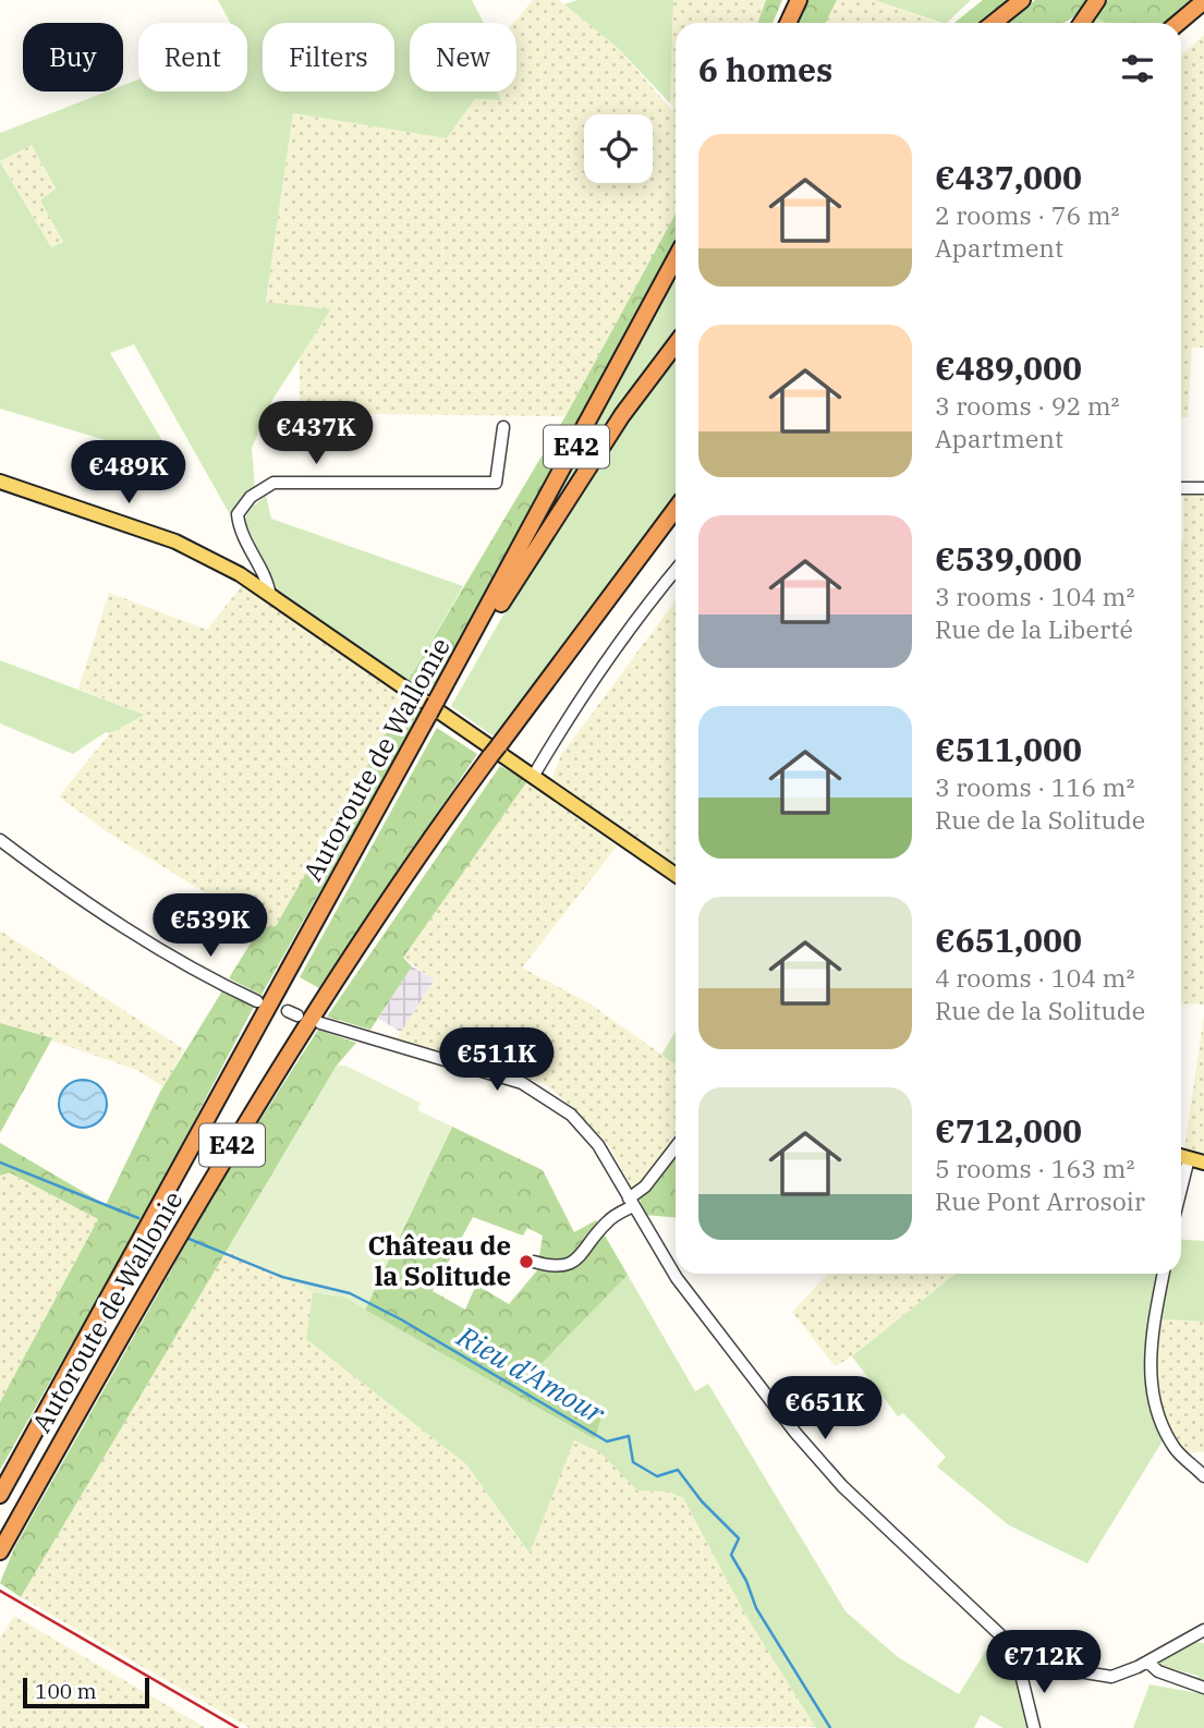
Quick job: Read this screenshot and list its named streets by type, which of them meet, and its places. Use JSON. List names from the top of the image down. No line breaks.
{"streets":{"highway":["E42","Autoroute de Wallonie"]},"water":["Rieu d'Amour"],"places":["Château de la Solitude"],"scale_bar":"100 m","page":{"chip":["Buy","Rent","Filters","New"],"heading":"6 homes","list":[{"name":"€437,000","note":"2 rooms · 76 m² · Apartment"},{"name":"€489,000","note":"3 rooms · 92 m² · Apartment"},{"name":"€539,000","note":"3 rooms · 104 m² · Rue de la Liberté"},{"name":"€511,000","note":"3 rooms · 116 m² · Rue de la Solitude"},{"name":"€651,000","note":"4 rooms · 104 m² · Rue de la Solitude"},{"name":"€712,000","note":"5 rooms · 163 m² · Rue Pont Arrosoir"}],"price":["€437K","€489K","€539K","€511K","€651K","€712K"],"scale":"100 m"}}
